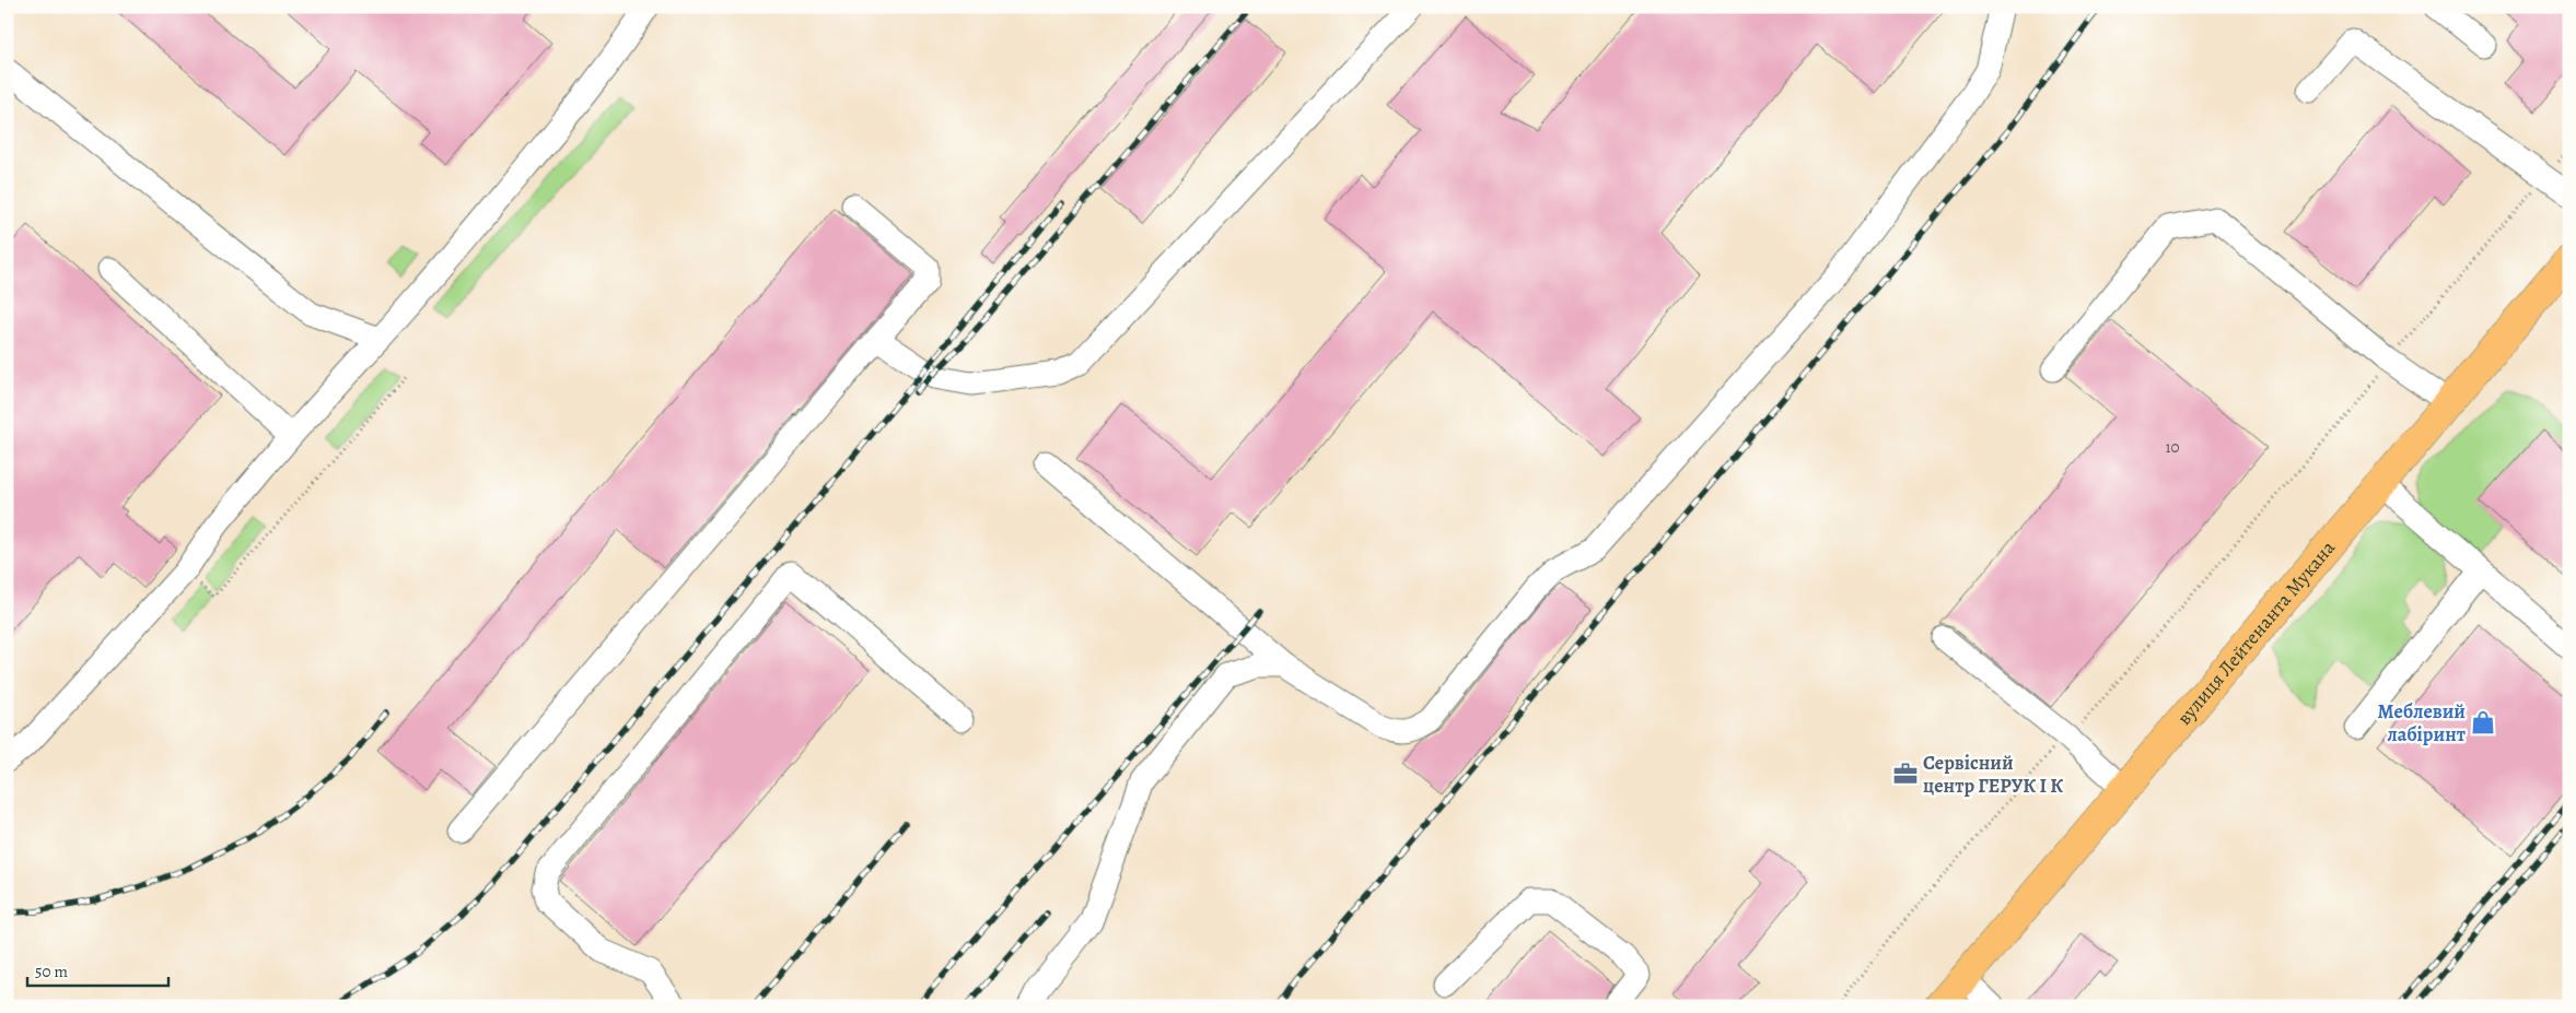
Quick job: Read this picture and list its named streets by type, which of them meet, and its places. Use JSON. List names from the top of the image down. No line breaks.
{"streets":{"main road":["вулиця Лейтенанта Мукана"]},"places":{"shop":["Меблевий лабіринт"],"office":["Сервісний центр ГЕРУК І К"]},"house_numbers":["10"],"scale_bar":"50 m"}
